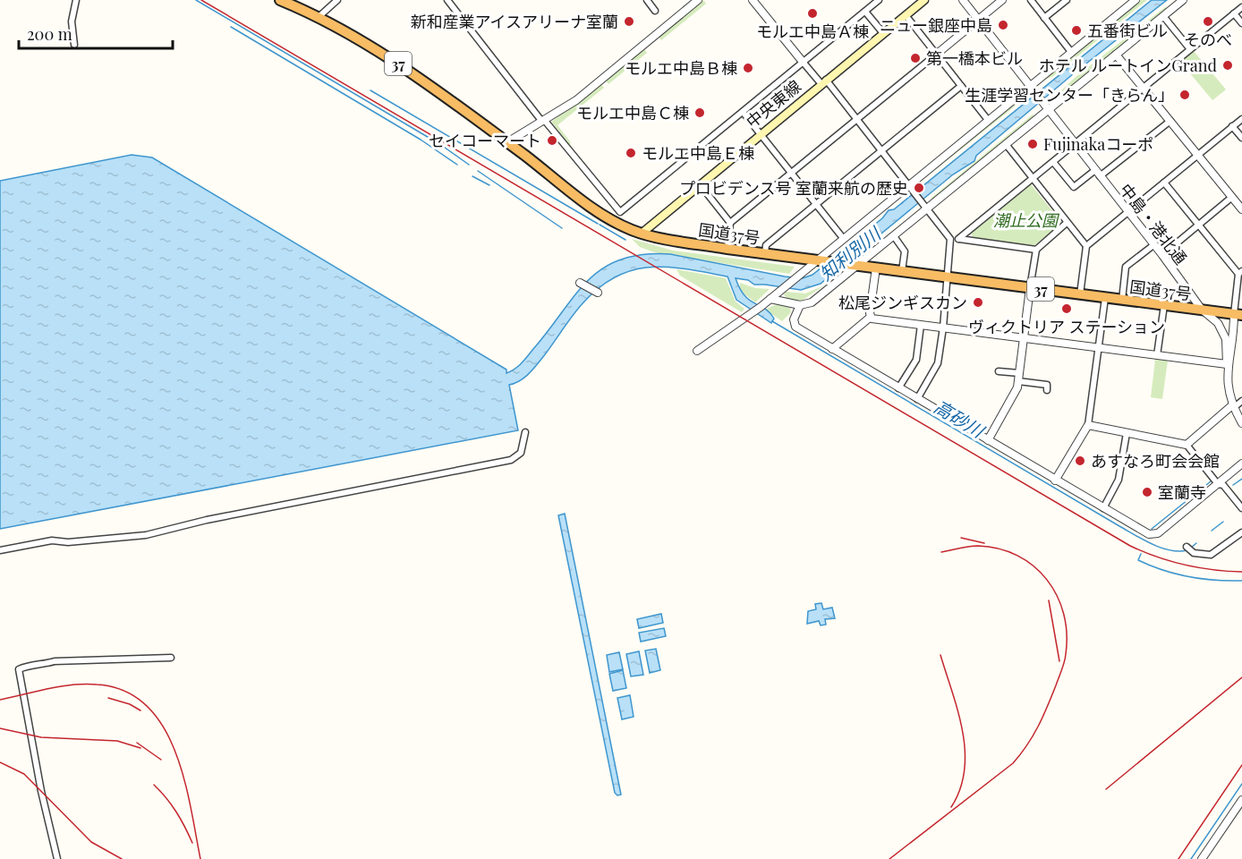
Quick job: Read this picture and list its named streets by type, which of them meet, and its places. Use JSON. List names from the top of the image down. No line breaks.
{"streets":{"highway":["37","国道37号"],"main road":["中央東線"],"street":["中島・港北通"]},"crossings":[["中央東線","国道37号"],["中島・港北通","国道37号"]],"water":["知利別川","高砂川"],"parks":["潮止公園"],"places":["モルエ中島Ａ棟","新和産業アイスアリーナ室蘭","そのべ","ニュー銀座中島","五番街ビル","第一橋本ビル","ホテル ルートインGrand","モルエ中島Ｂ棟","生涯学習センター「きらん」","モルエ中島Ｃ棟","セイコーマート","Fujinakaコーポ","モルエ中島Ｅ棟","プロビデンス号 室蘭来航の歴史","松尾ジンギスカン","ヴィクトリア ステーション","あすなろ町会会館","室蘭寺"],"scale_bar":"200 m"}
